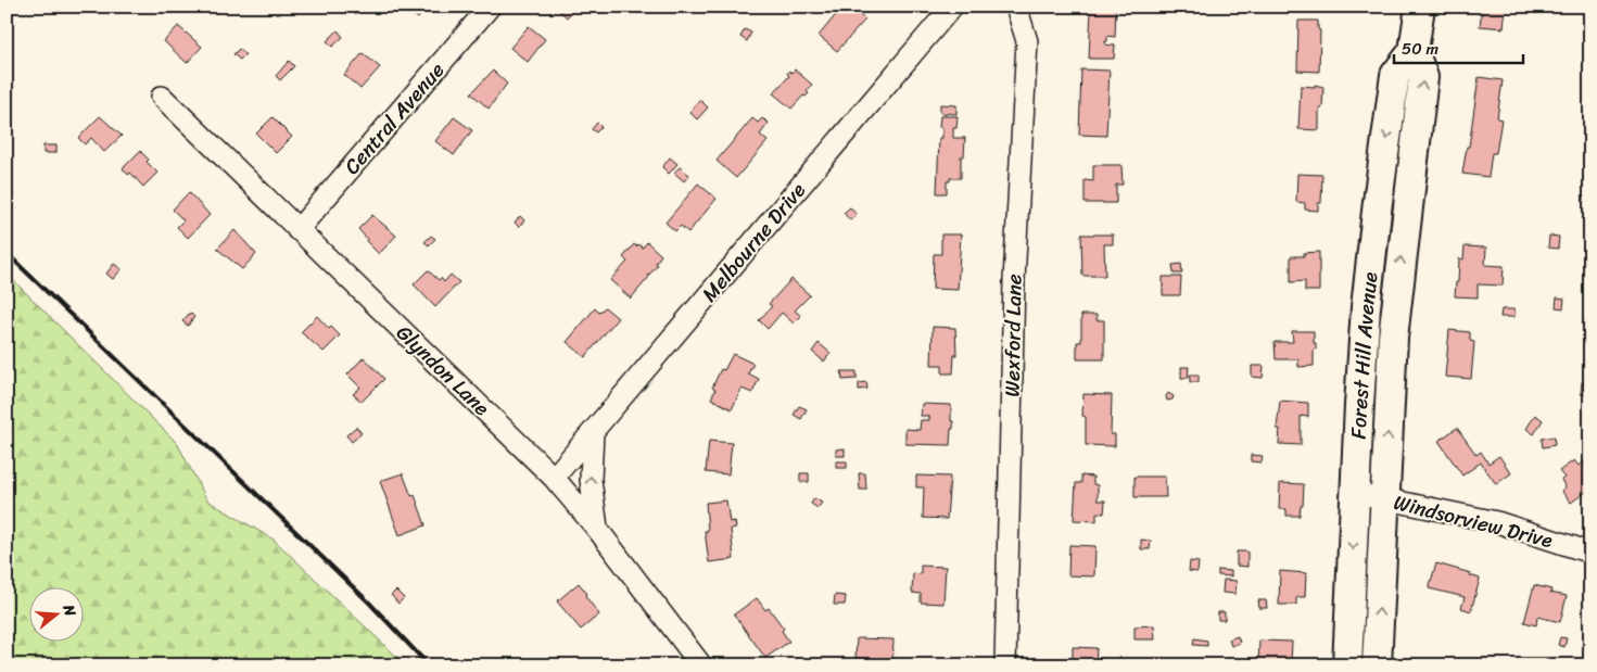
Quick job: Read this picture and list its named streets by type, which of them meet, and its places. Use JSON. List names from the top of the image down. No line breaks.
{"streets":{"main road":["Forest Hill Avenue"],"street":["Central Avenue","Melbourne Drive","Wexford Lane","Glyndon Lane","Windsorview Drive"]},"crossings":[["Central Avenue","Glyndon Lane"],["Melbourne Drive","Glyndon Lane"],["Forest Hill Avenue","Windsorview Drive"]],"scale_bar":"50 m","north":"right"}
